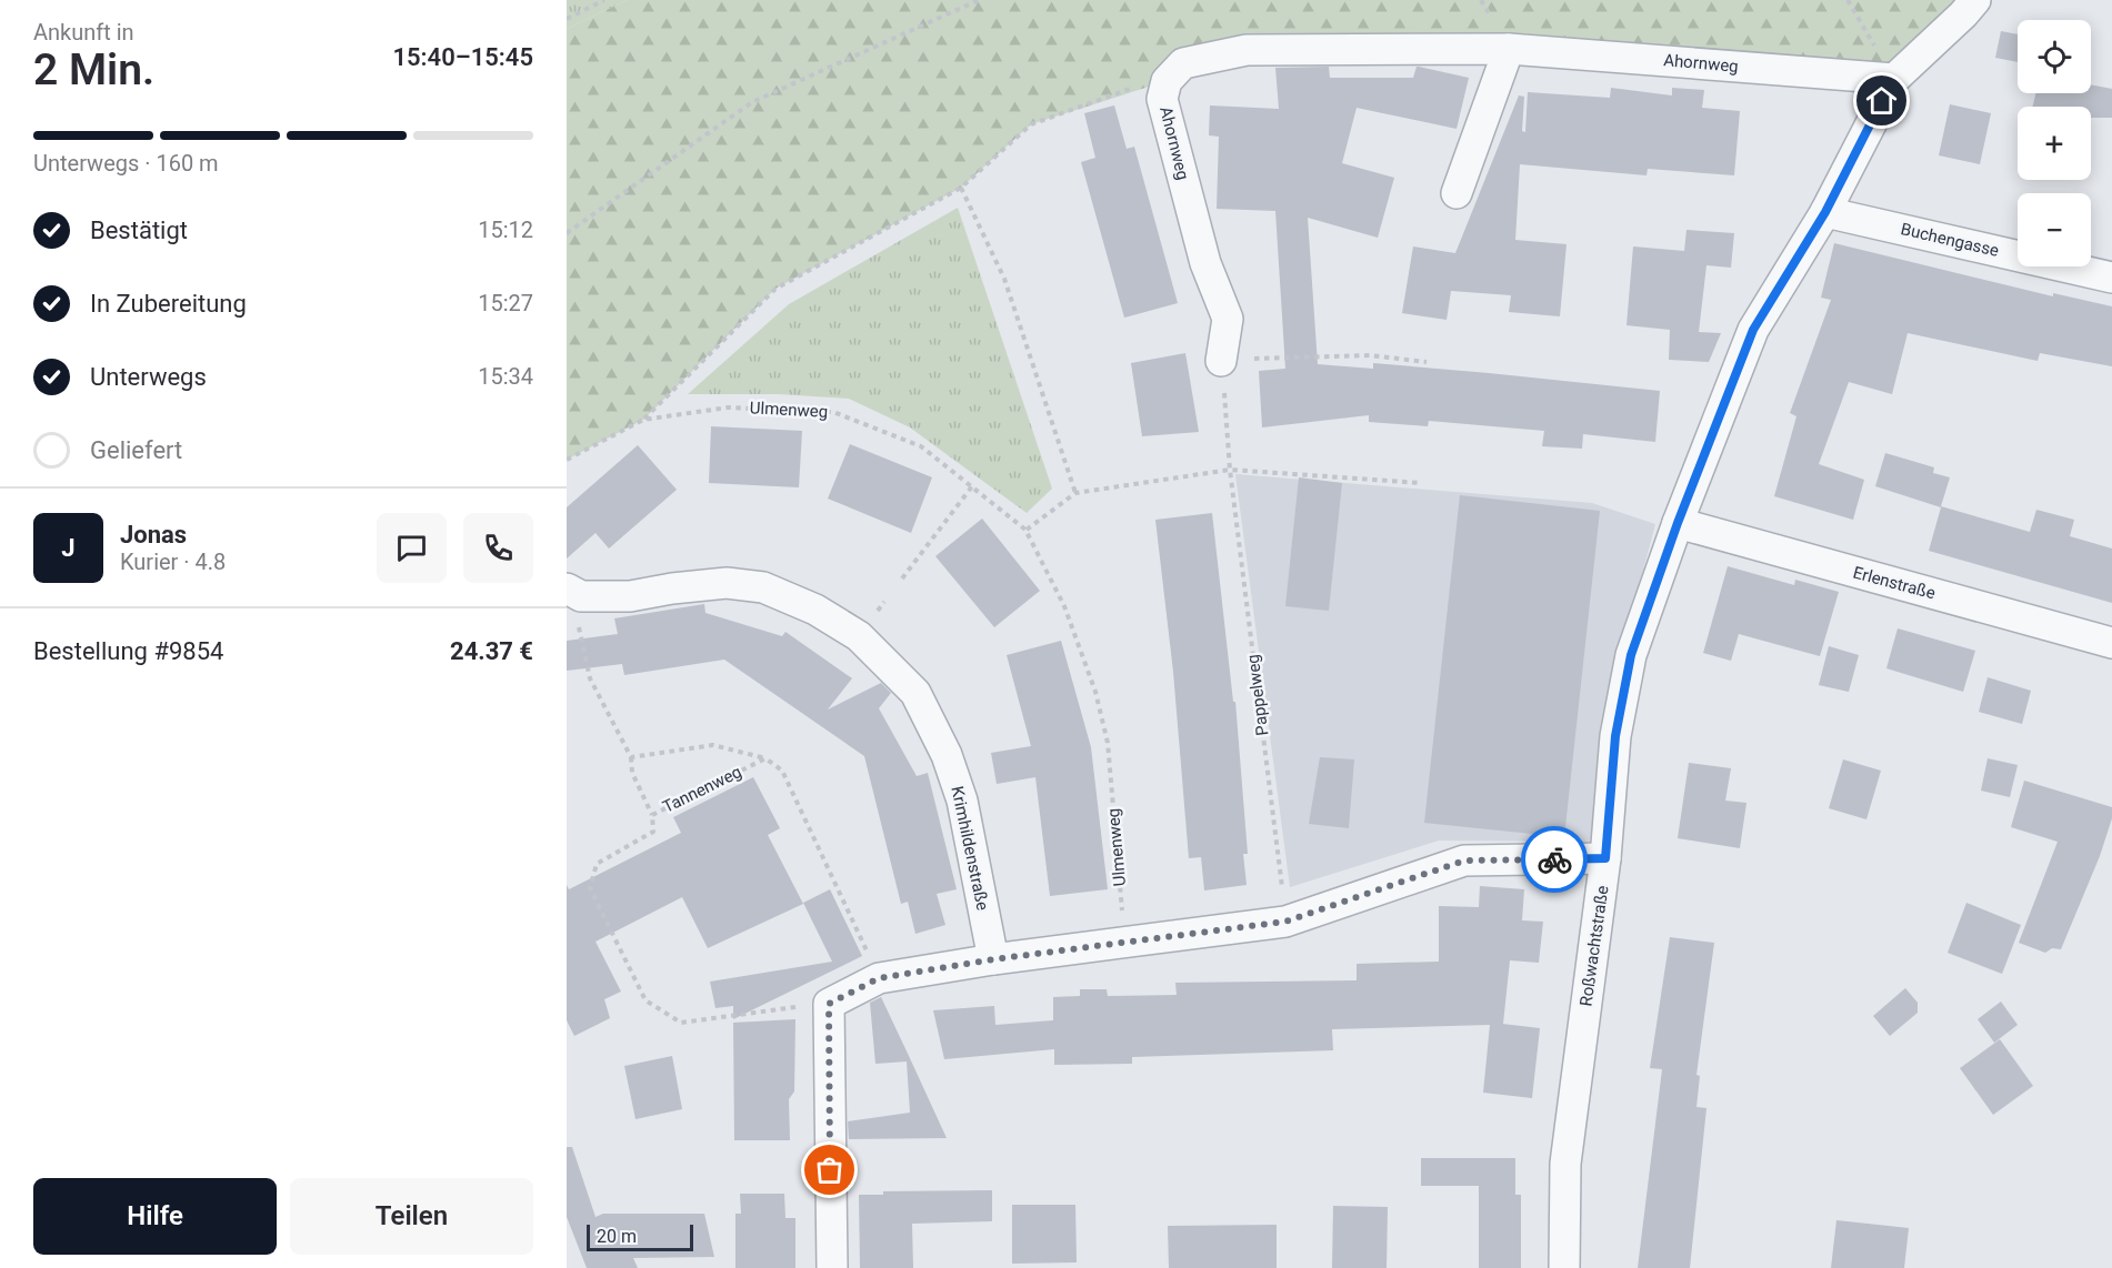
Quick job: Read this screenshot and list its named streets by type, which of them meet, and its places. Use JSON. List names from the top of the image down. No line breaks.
{"streets":{"street":["Ahornweg","Buchengasse","Erlenstraße","Krimhildenstraße","Roßwachtstraße"],"path":["Ulmenweg","Pappelweg","Tannenweg"]},"crossings":[["Ahornweg","Roßwachtstraße"],["Buchengasse","Roßwachtstraße"],["Erlenstraße","Roßwachtstraße"]],"scale_bar":"20 m","page":{"heading":["2 Min.","Ankunft in","15:40–15:45"],"panel":["Jonas","Kurier · 4.8","Bestellung #9854","24.37 €"],"map_buttons":["+","−"],"bar":"Unterwegs · 160 m","list":[["Bestätigt","15:12"],["In Zubereitung","15:27"],["Unterwegs","15:34"],"Geliefert"],"round":"J","buttons":["Hilfe","Teilen"],"scale":"20 m"}}
